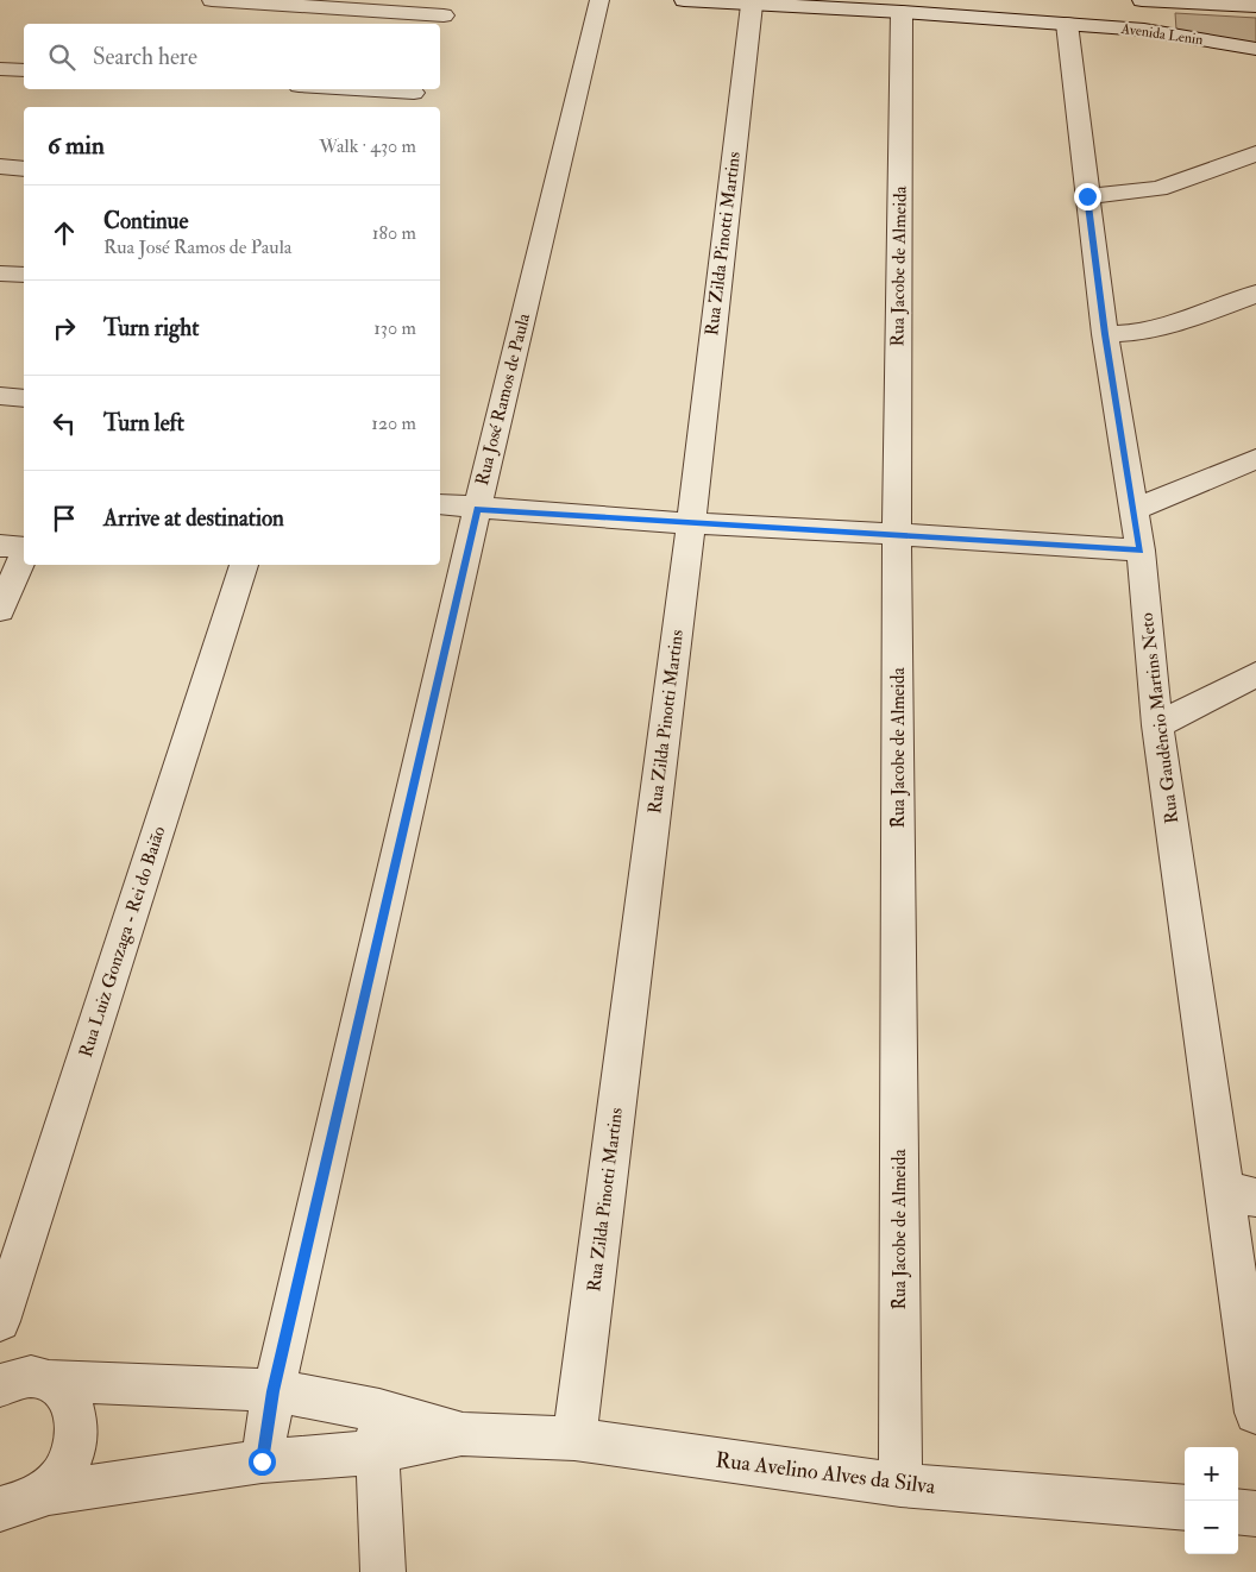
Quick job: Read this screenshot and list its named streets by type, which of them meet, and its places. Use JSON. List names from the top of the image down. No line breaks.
{"streets":{"street":["Avenida Lenin","Rua Zilda Pinotti Martins","Rua Jacobe de Almeida","Rua José Ramos de Paula","Rua Gaudêncio Martins Neto","Rua Luiz Gonzaga - Rei do Baião","Rua Avelino Alves da Silva"]},"crossings":[["Avenida Lenin","Rua Zilda Pinotti Martins"],["Avenida Lenin","Rua Jacobe de Almeida"],["Avenida Lenin","Rua Gaudêncio Martins Neto"],["Rua Zilda Pinotti Martins","Rua Avelino Alves da Silva"],["Rua Jacobe de Almeida","Rua Avelino Alves da Silva"],["Rua José Ramos de Paula","Rua Avelino Alves da Silva"]],"page":{"search":"Search here","heading":["6 min","Walk · 430 m"],"list":[["Continue","Rua José Ramos de Paula","180 m"],["Turn right","130 m"],["Turn left","120 m"],"Arrive at destination"],"map_buttons":["+","−"]}}
